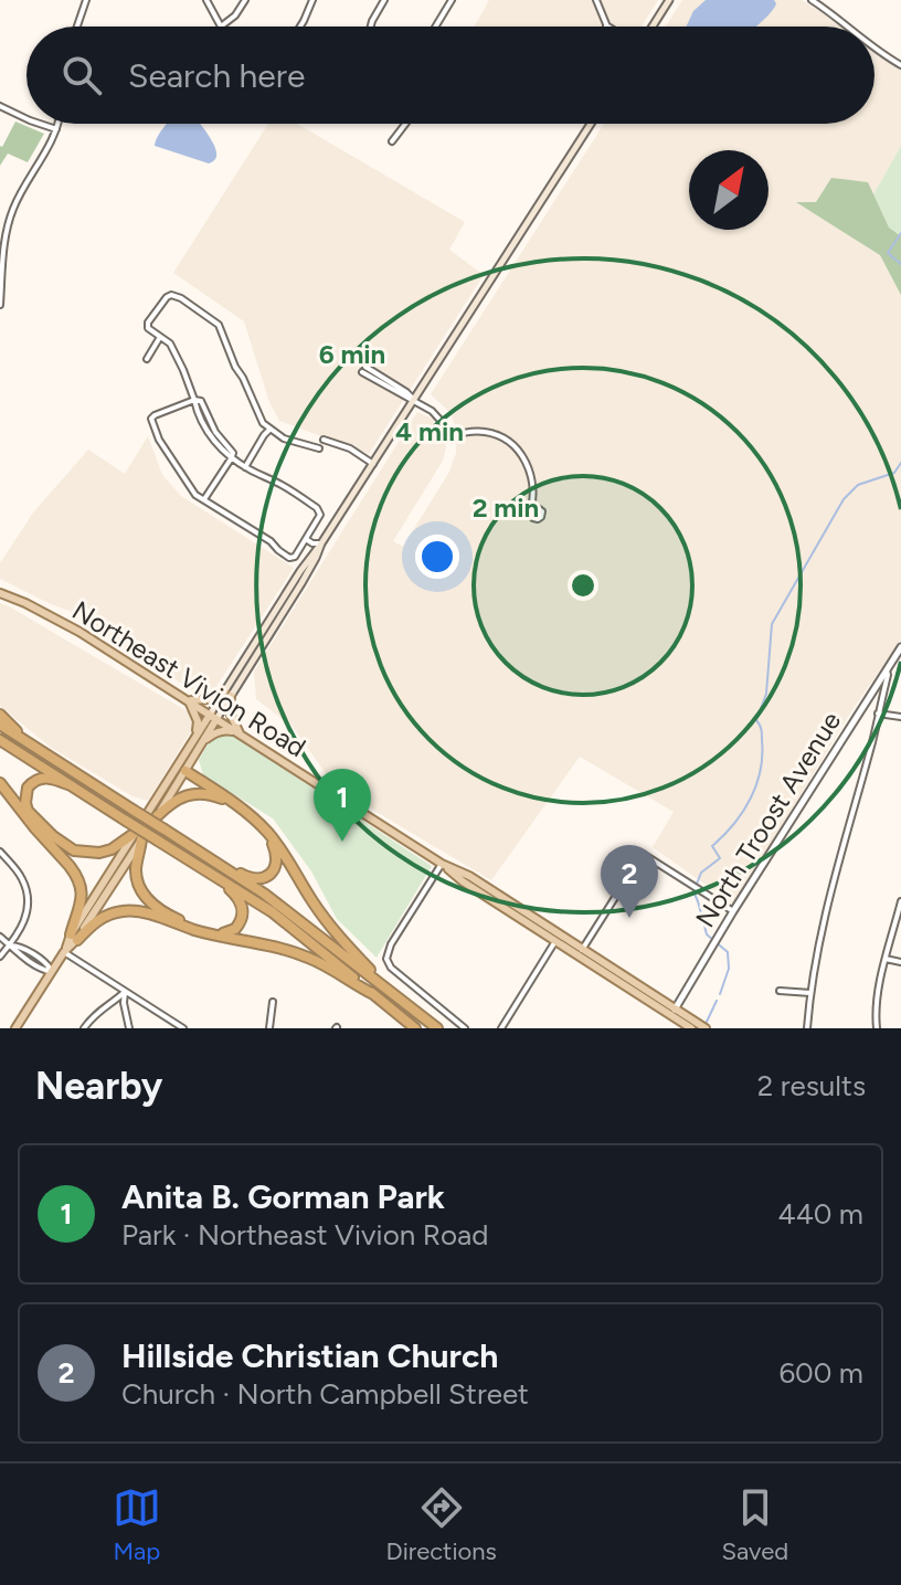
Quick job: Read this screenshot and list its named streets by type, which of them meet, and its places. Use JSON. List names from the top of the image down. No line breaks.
{"streets":{"main road":["Northeast Vivion Road"],"street":["North Troost Avenue"]},"crossings":[["Northeast Vivion Road","North Troost Avenue"]],"north":"top right","page":{"search":"Search here","pins":["1","2"],"heading":["Nearby","2 results"],"list":[{"mark":"1","name":"Anita B. Gorman Park","note":"Park · Northeast Vivion Road","value":"440 m"},{"mark":"2","name":"Hillside Christian Church","note":"Church · North Campbell Street","value":"600 m"}],"nav":["Map","Directions","Saved"]},"rings":["6 min","4 min","2 min"]}
